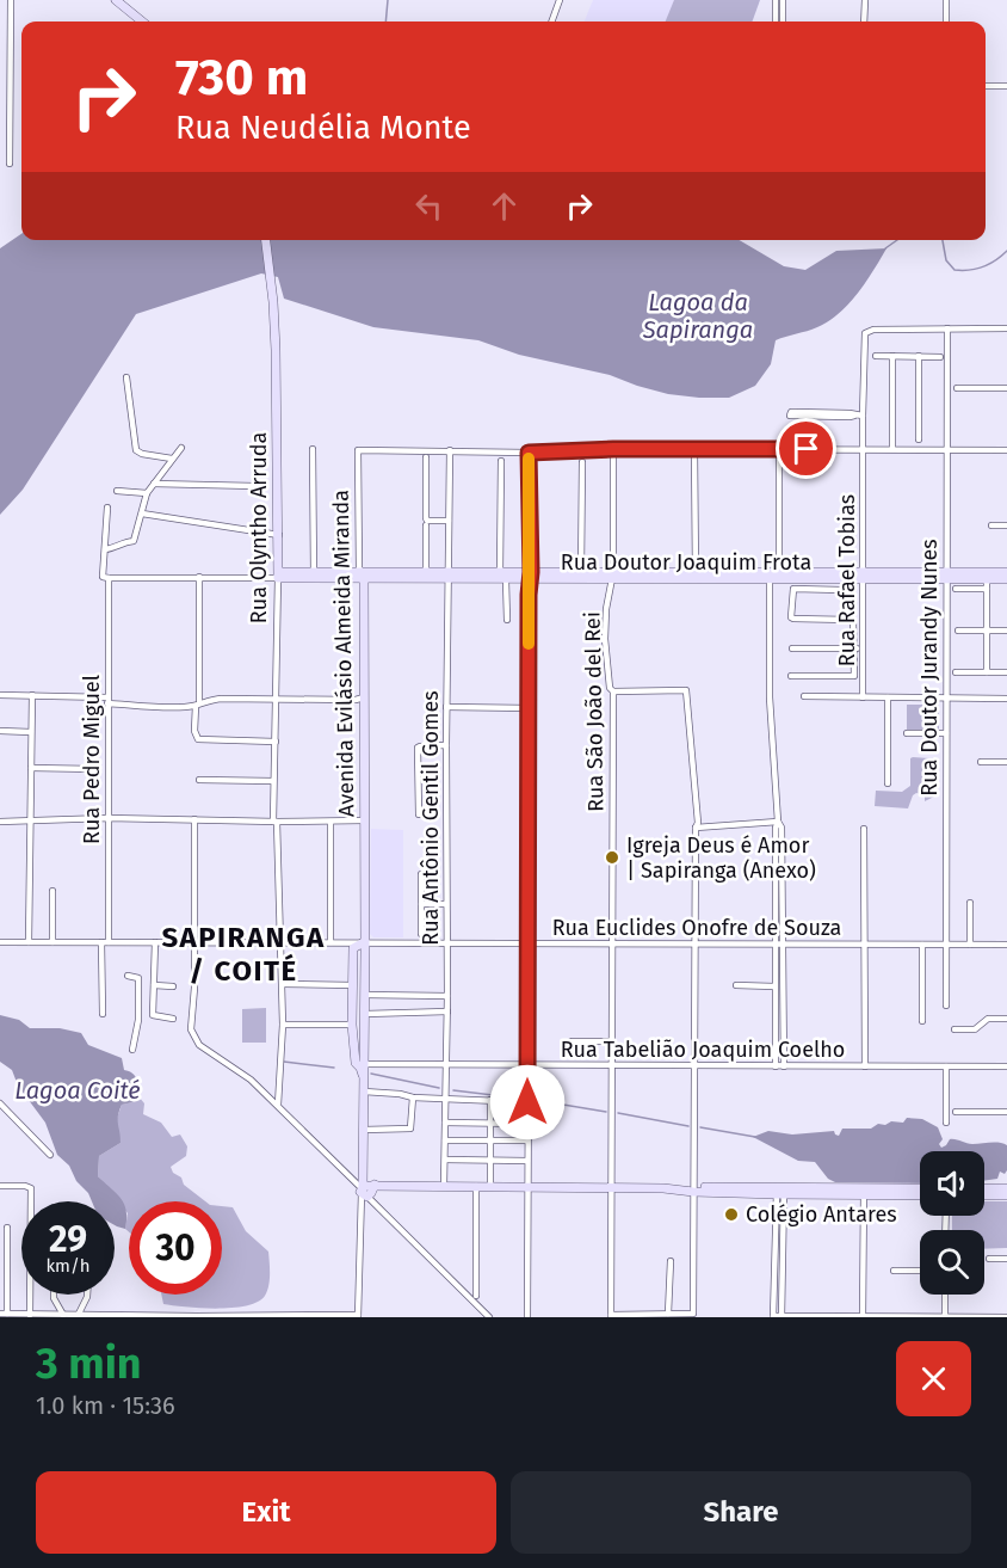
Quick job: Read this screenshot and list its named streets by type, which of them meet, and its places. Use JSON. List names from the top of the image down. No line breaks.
{"streets":{"street":["Rua Olyntho Arruda","Rua Doutor Joaquim Frota","Rua Rafael Tobias","Avenida Evilásio Almeida Miranda","Rua Doutor Jurandy Nunes","Rua São João del Rei","Rua Pedro Miguel","Rua Antônio Gentil Gomes","Rua Euclides Onofre de Souza","Rua Tabelião Joaquim Coelho"]},"crossings":[["Rua Olyntho Arruda","Rua Doutor Joaquim Frota"],["Rua Olyntho Arruda","Rua Euclides Onofre de Souza"],["Rua Doutor Joaquim Frota","Rua Rafael Tobias"],["Rua Doutor Joaquim Frota","Avenida Evilásio Almeida Miranda"],["Rua Doutor Joaquim Frota","Rua Doutor Jurandy Nunes"],["Rua Doutor Joaquim Frota","Rua São João del Rei"],["Rua Doutor Joaquim Frota","Rua Pedro Miguel"],["Rua Doutor Joaquim Frota","Rua Antônio Gentil Gomes"],["Rua Rafael Tobias","Rua Doutor Jurandy Nunes"],["Avenida Evilásio Almeida Miranda","Rua Antônio Gentil Gomes"],["Avenida Evilásio Almeida Miranda","Rua Euclides Onofre de Souza"],["Avenida Evilásio Almeida Miranda","Rua Tabelião Joaquim Coelho"],["Rua Doutor Jurandy Nunes","Rua Euclides Onofre de Souza"],["Rua São João del Rei","Rua Euclides Onofre de Souza"],["Rua São João del Rei","Rua Tabelião Joaquim Coelho"],["Rua Pedro Miguel","Rua Euclides Onofre de Souza"],["Rua Antônio Gentil Gomes","Rua Euclides Onofre de Souza"],["Rua Antônio Gentil Gomes","Rua Tabelião Joaquim Coelho"]],"districts":["SAPIRANGA / COITÉ"],"water":["Lagoa da Sapiranga","Lagoa Coité"],"places":["Igreja Deus é Amor | Sapiranga (Anexo)","Colégio Antares"],"page":{"turn":["730 m","Rua Neudélia Monte"],"speed":"29 km/h","limit":"30","heading":["3 min","1.0 km · 15:36"],"buttons":["Exit","Share"]}}
